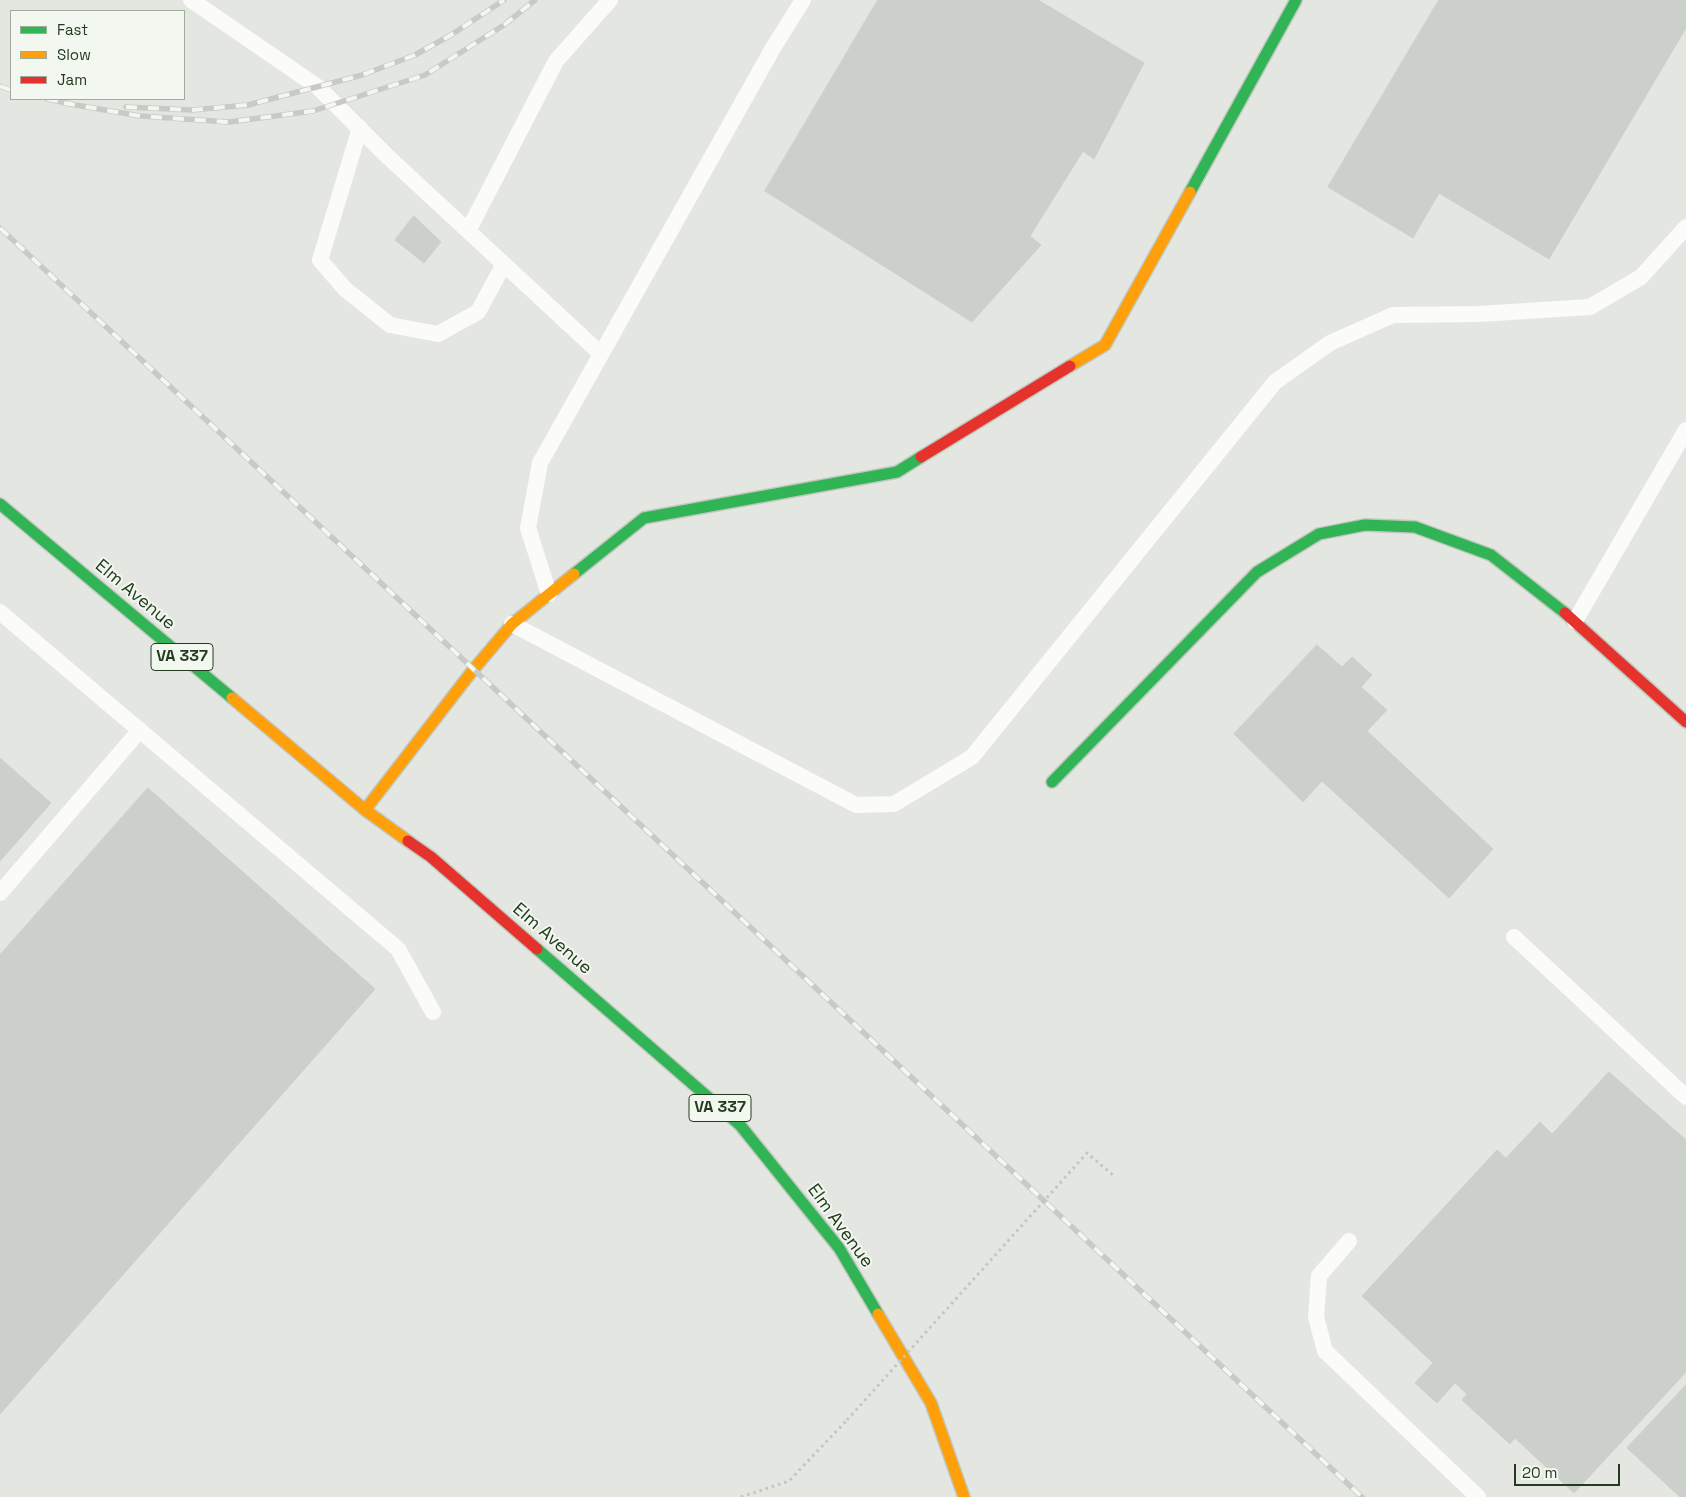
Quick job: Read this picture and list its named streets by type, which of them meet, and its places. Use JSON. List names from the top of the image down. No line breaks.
{"streets":{"street":["Elm Avenue","VA 337"]},"legend":["Fast","Slow","Jam"],"scale_bar":"20 m"}
